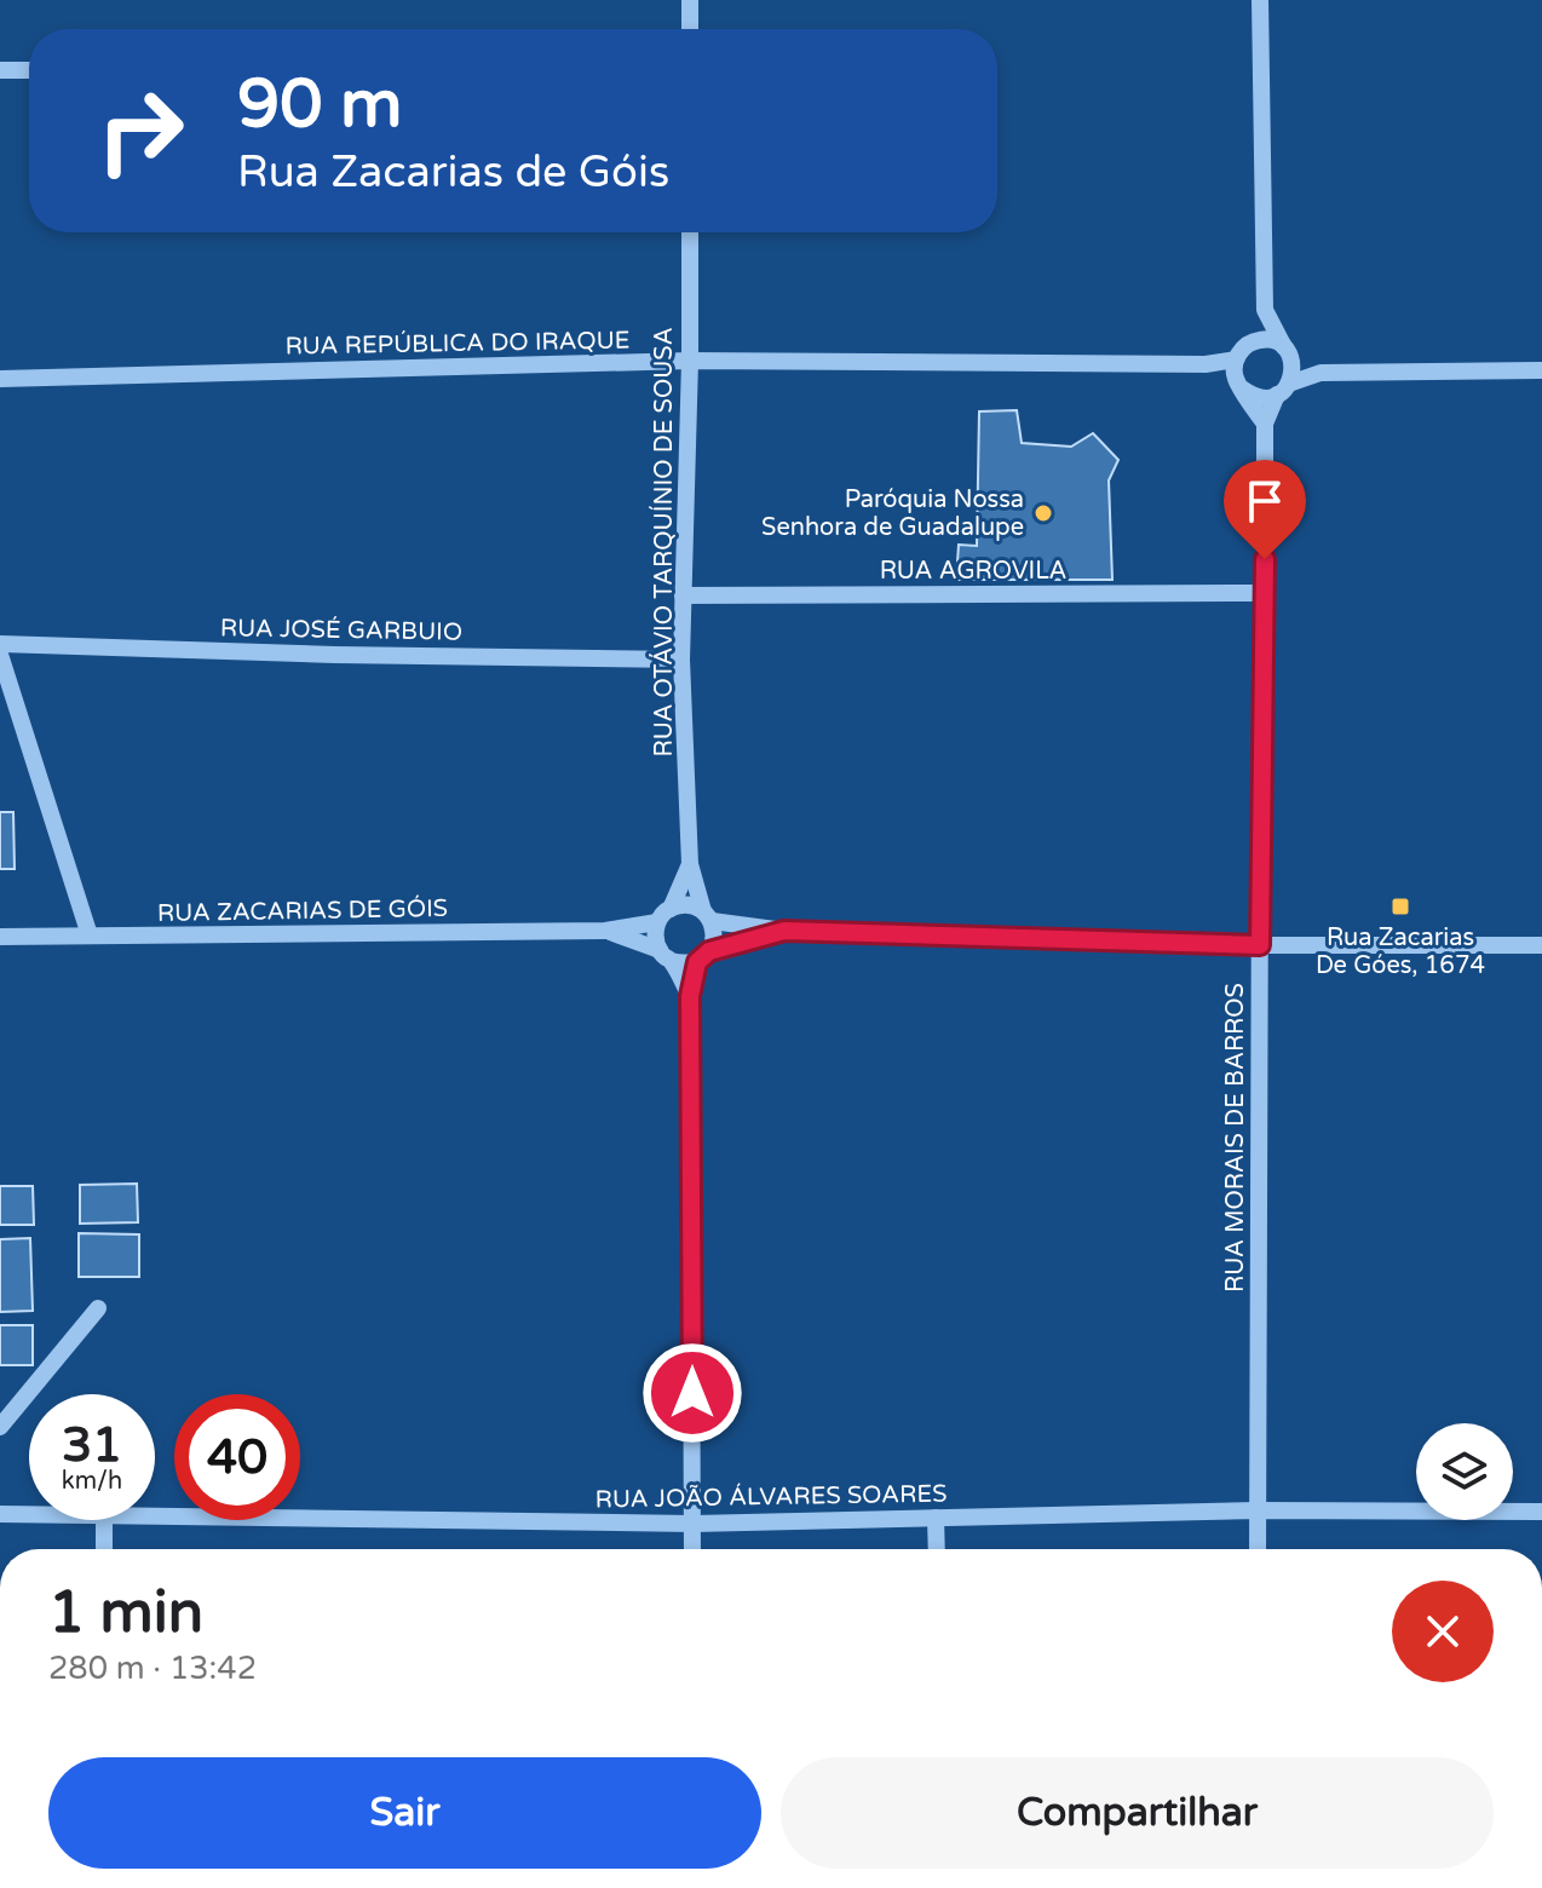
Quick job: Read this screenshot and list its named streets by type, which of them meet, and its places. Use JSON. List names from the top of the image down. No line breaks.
{"streets":{"street":["RUA REPÚBLICA DO IRAQUE","RUA OTÁVIO TARQUÍNIO DE SOUSA","RUA AGROVILA","RUA JOSÉ GARBUIO","RUA ZACARIAS DE GÓIS","RUA MORAIS DE BARROS","RUA JOÃO ÁLVARES SOARES"]},"crossings":[["RUA REPÚBLICA DO IRAQUE","RUA OTÁVIO TARQUÍNIO DE SOUSA"],["RUA REPÚBLICA DO IRAQUE","RUA MORAIS DE BARROS"],["RUA OTÁVIO TARQUÍNIO DE SOUSA","RUA AGROVILA"],["RUA OTÁVIO TARQUÍNIO DE SOUSA","RUA JOSÉ GARBUIO"],["RUA OTÁVIO TARQUÍNIO DE SOUSA","RUA ZACARIAS DE GÓIS"],["RUA AGROVILA","RUA MORAIS DE BARROS"],["RUA MORAIS DE BARROS","RUA JOÃO ÁLVARES SOARES"]],"places":{"other":["Paróquia Nossa Senhora de Guadalupe"],"transit":["Rua Zacarias De Góes, 1674"]},"page":{"turn":["90 m","Rua Zacarias de Góis"],"speed":"31 km/h","limit":"40","heading":["1 min","280 m · 13:42"],"buttons":["Sair","Compartilhar"]}}
